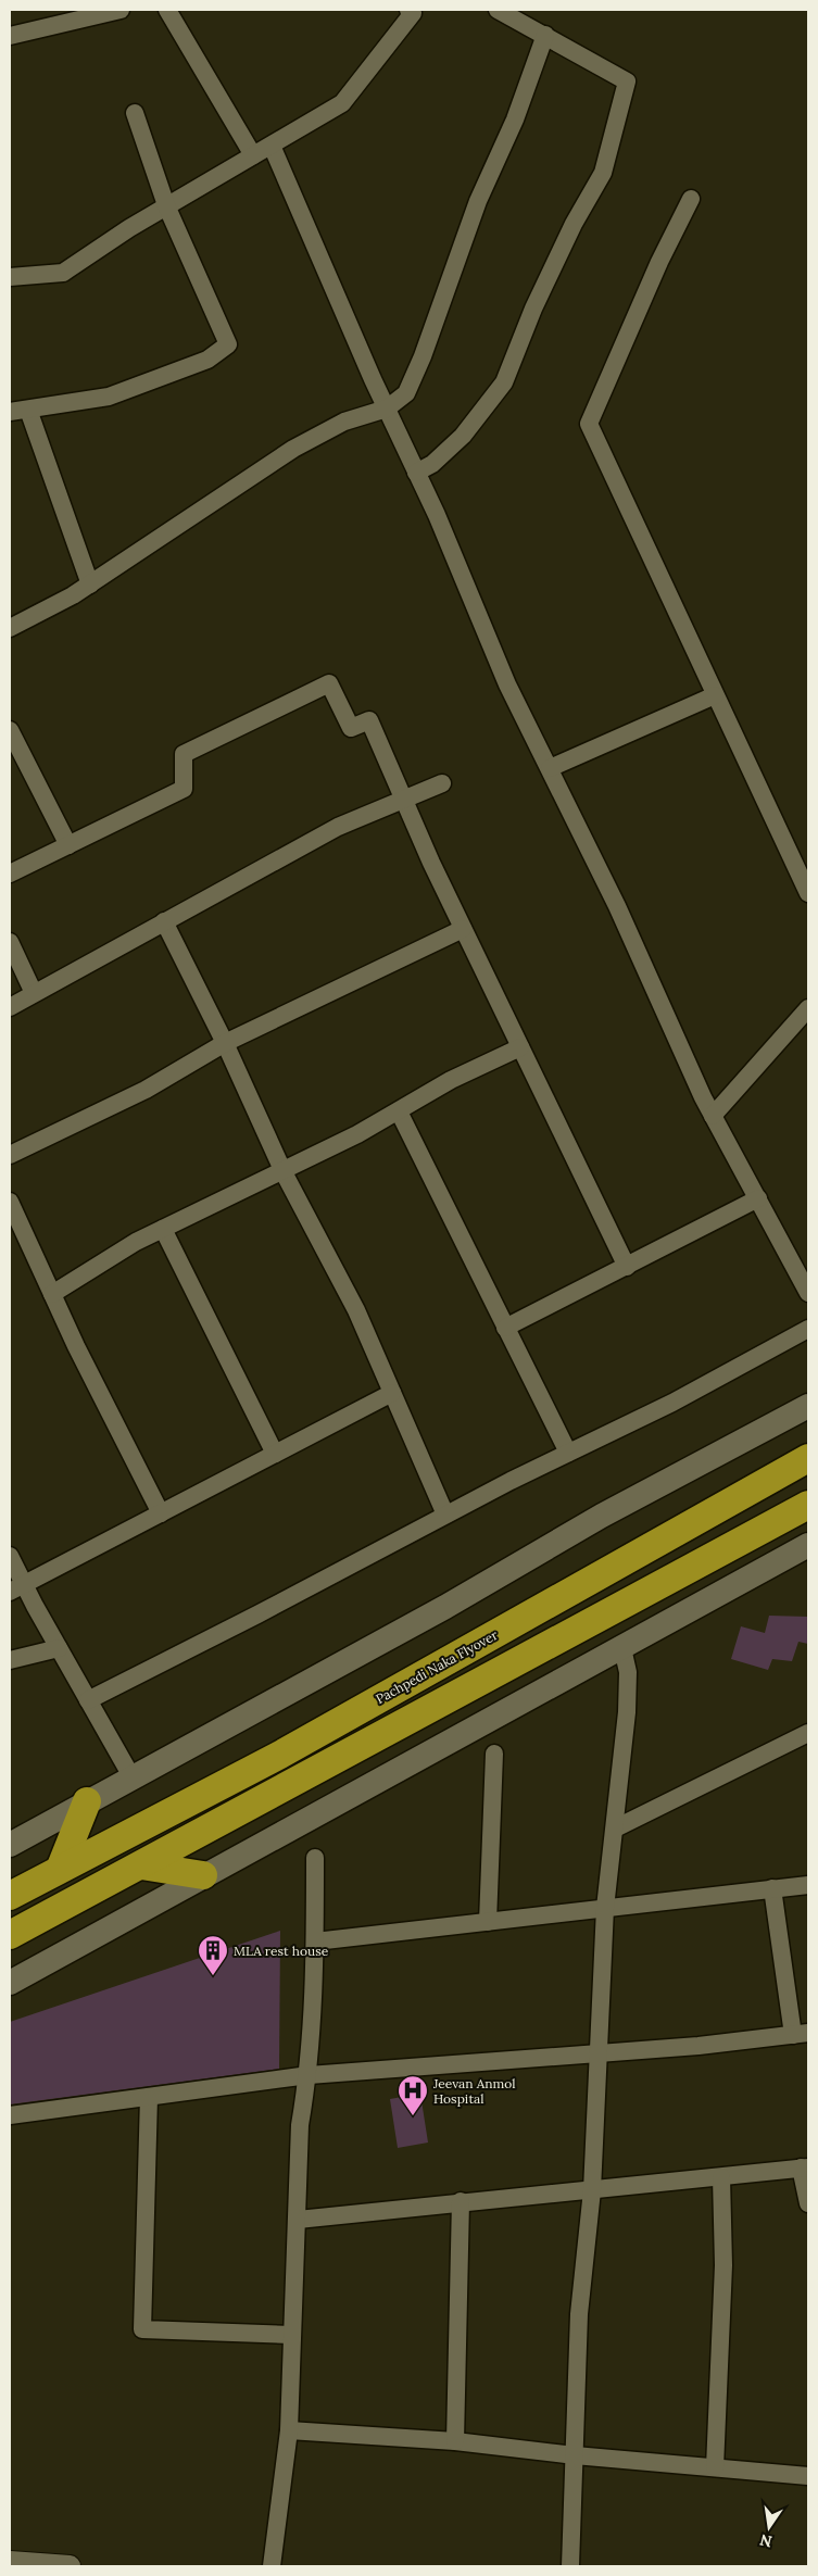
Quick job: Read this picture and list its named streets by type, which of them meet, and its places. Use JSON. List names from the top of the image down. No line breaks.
{"streets":{"highway":["Pachpedi Naka Flyover"]},"places":{"building":["MLA rest house"],"hospital":["Jeevan Anmol Hospital"]},"north":"bottom"}
